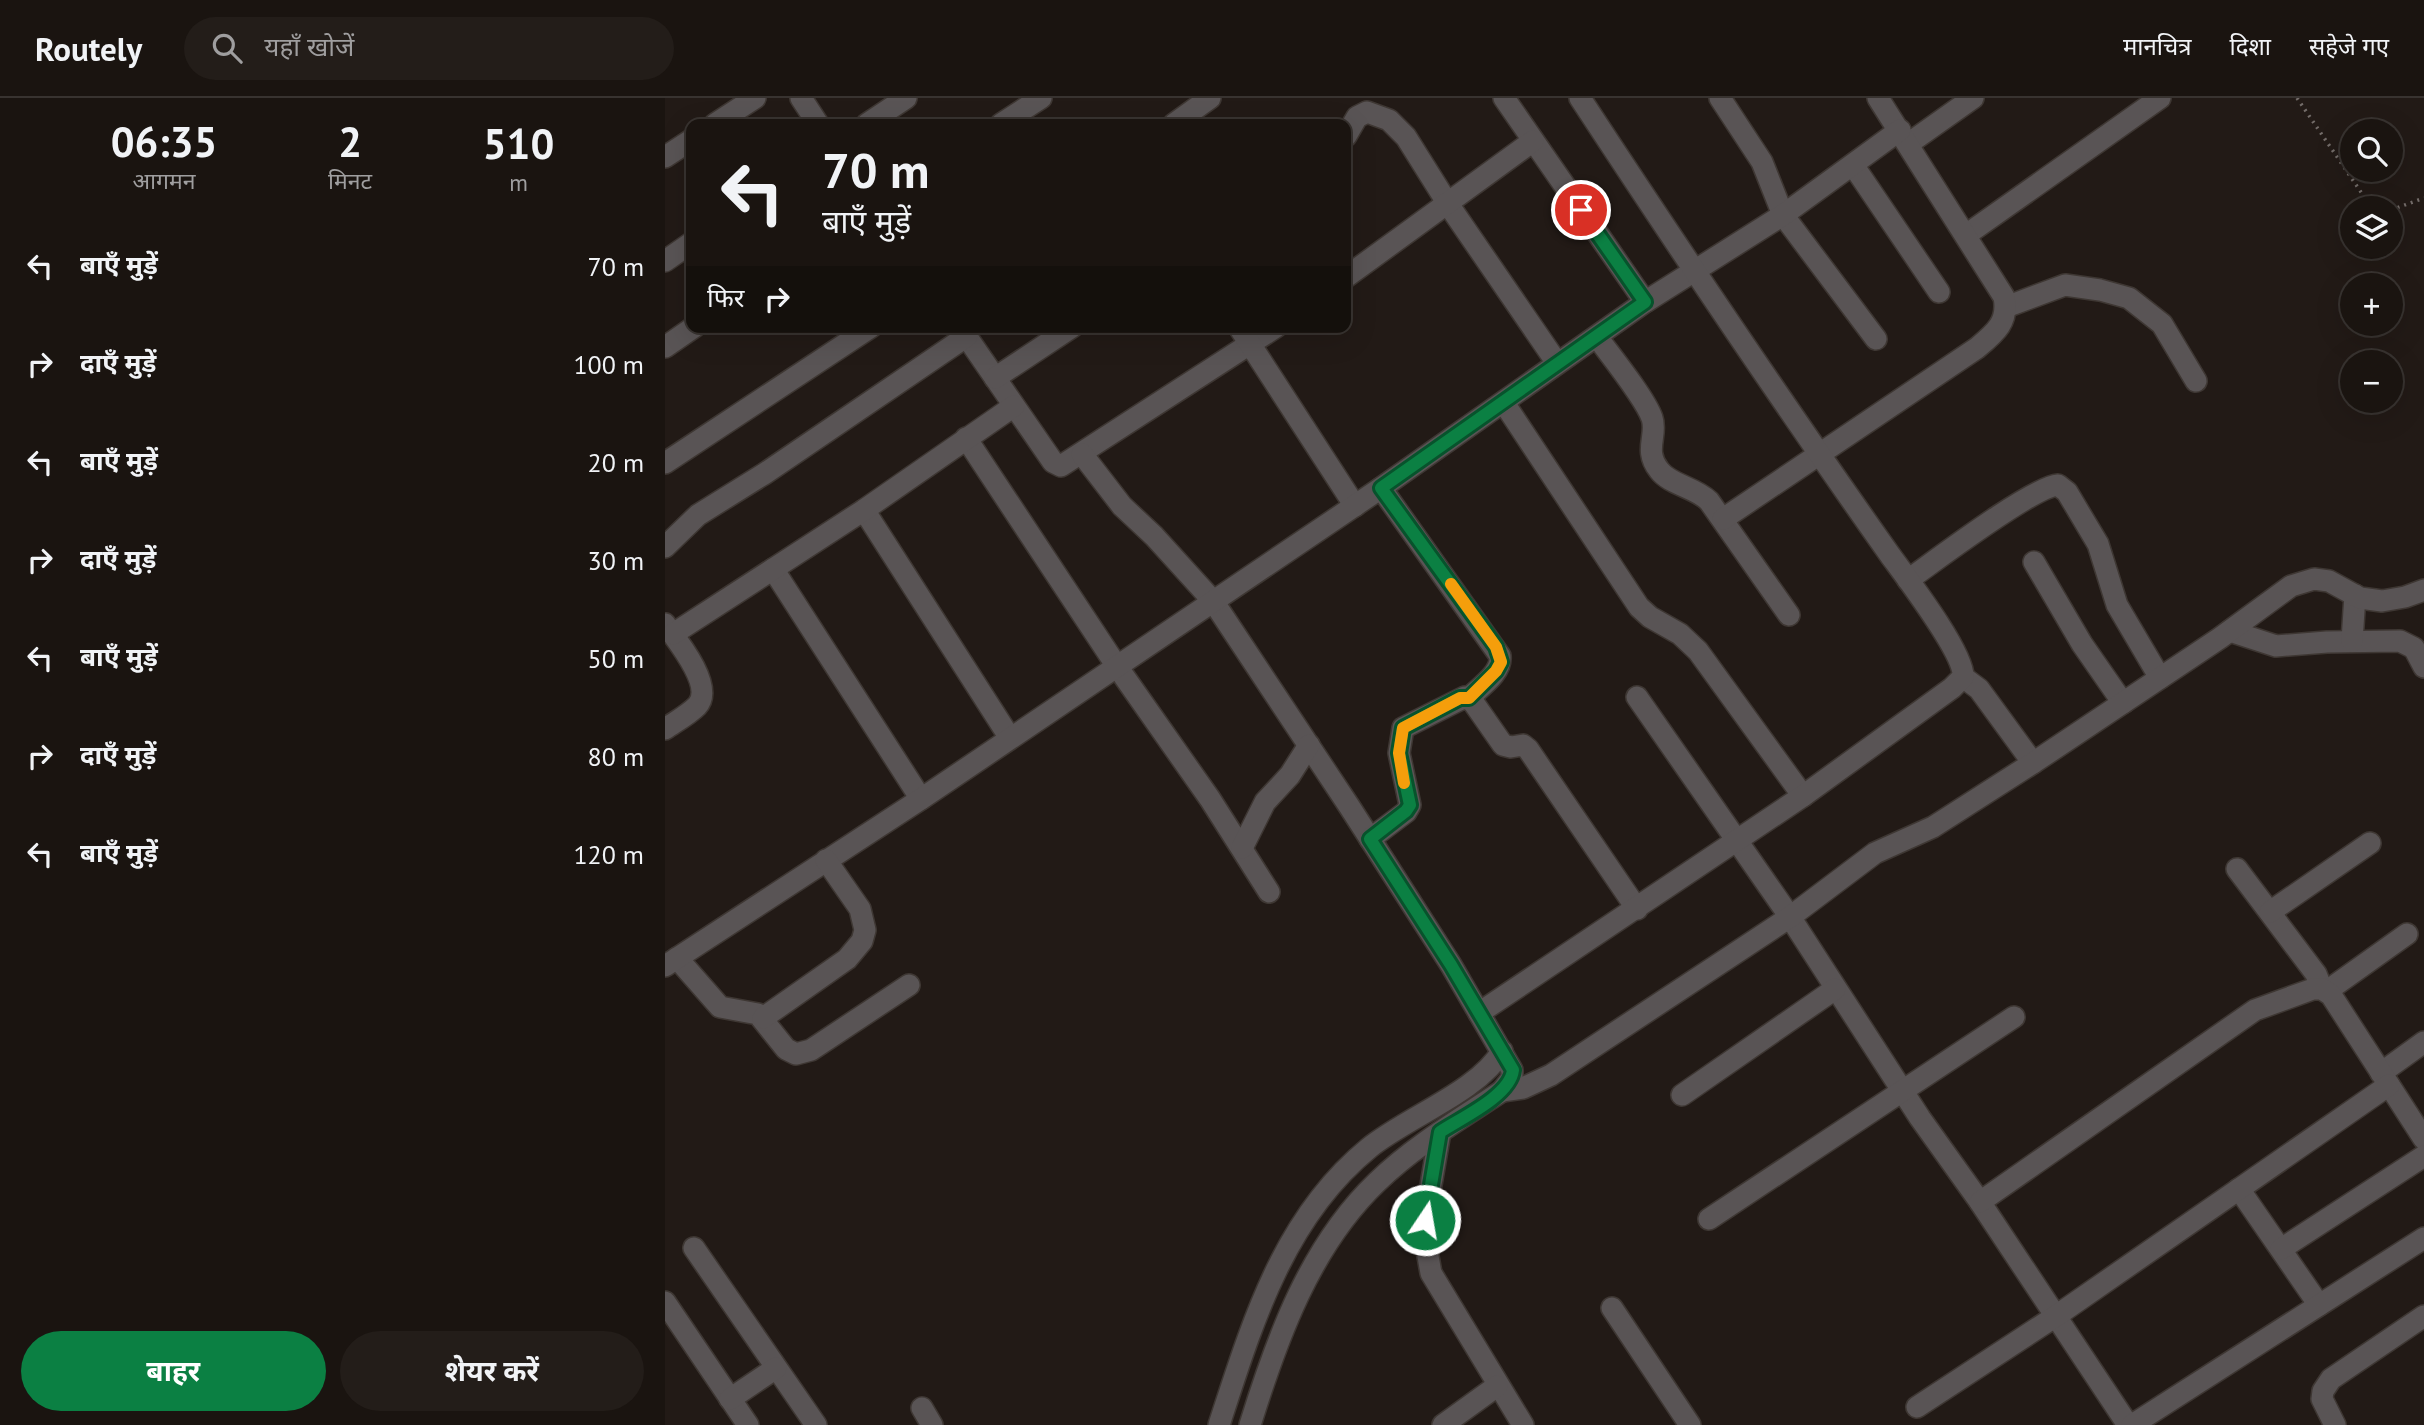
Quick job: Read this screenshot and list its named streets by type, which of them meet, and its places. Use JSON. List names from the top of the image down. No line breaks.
{"page":{"header":"Routely","search":"यहाँ खोजें","nav":["मानचित्र","दिशा","सहेजे गए"],"eta":["06:35","आगमन","2","मिनट","510","m"],"map_buttons":["+","−"],"turn":["70 m","बाएँ मुड़ें"],"list":[{"name":"बाएँ मुड़ें","value":"70 m"},{"name":"दाएँ मुड़ें","value":"100 m"},{"name":"बाएँ मुड़ें","value":"20 m"},{"name":"दाएँ मुड़ें","value":"30 m"},{"name":"बाएँ मुड़ें","value":"50 m"},{"name":"दाएँ मुड़ें","value":"80 m"},{"name":"बाएँ मुड़ें","value":"120 m"}],"then":"फिर","buttons":["बाहर","शेयर करें"]}}
